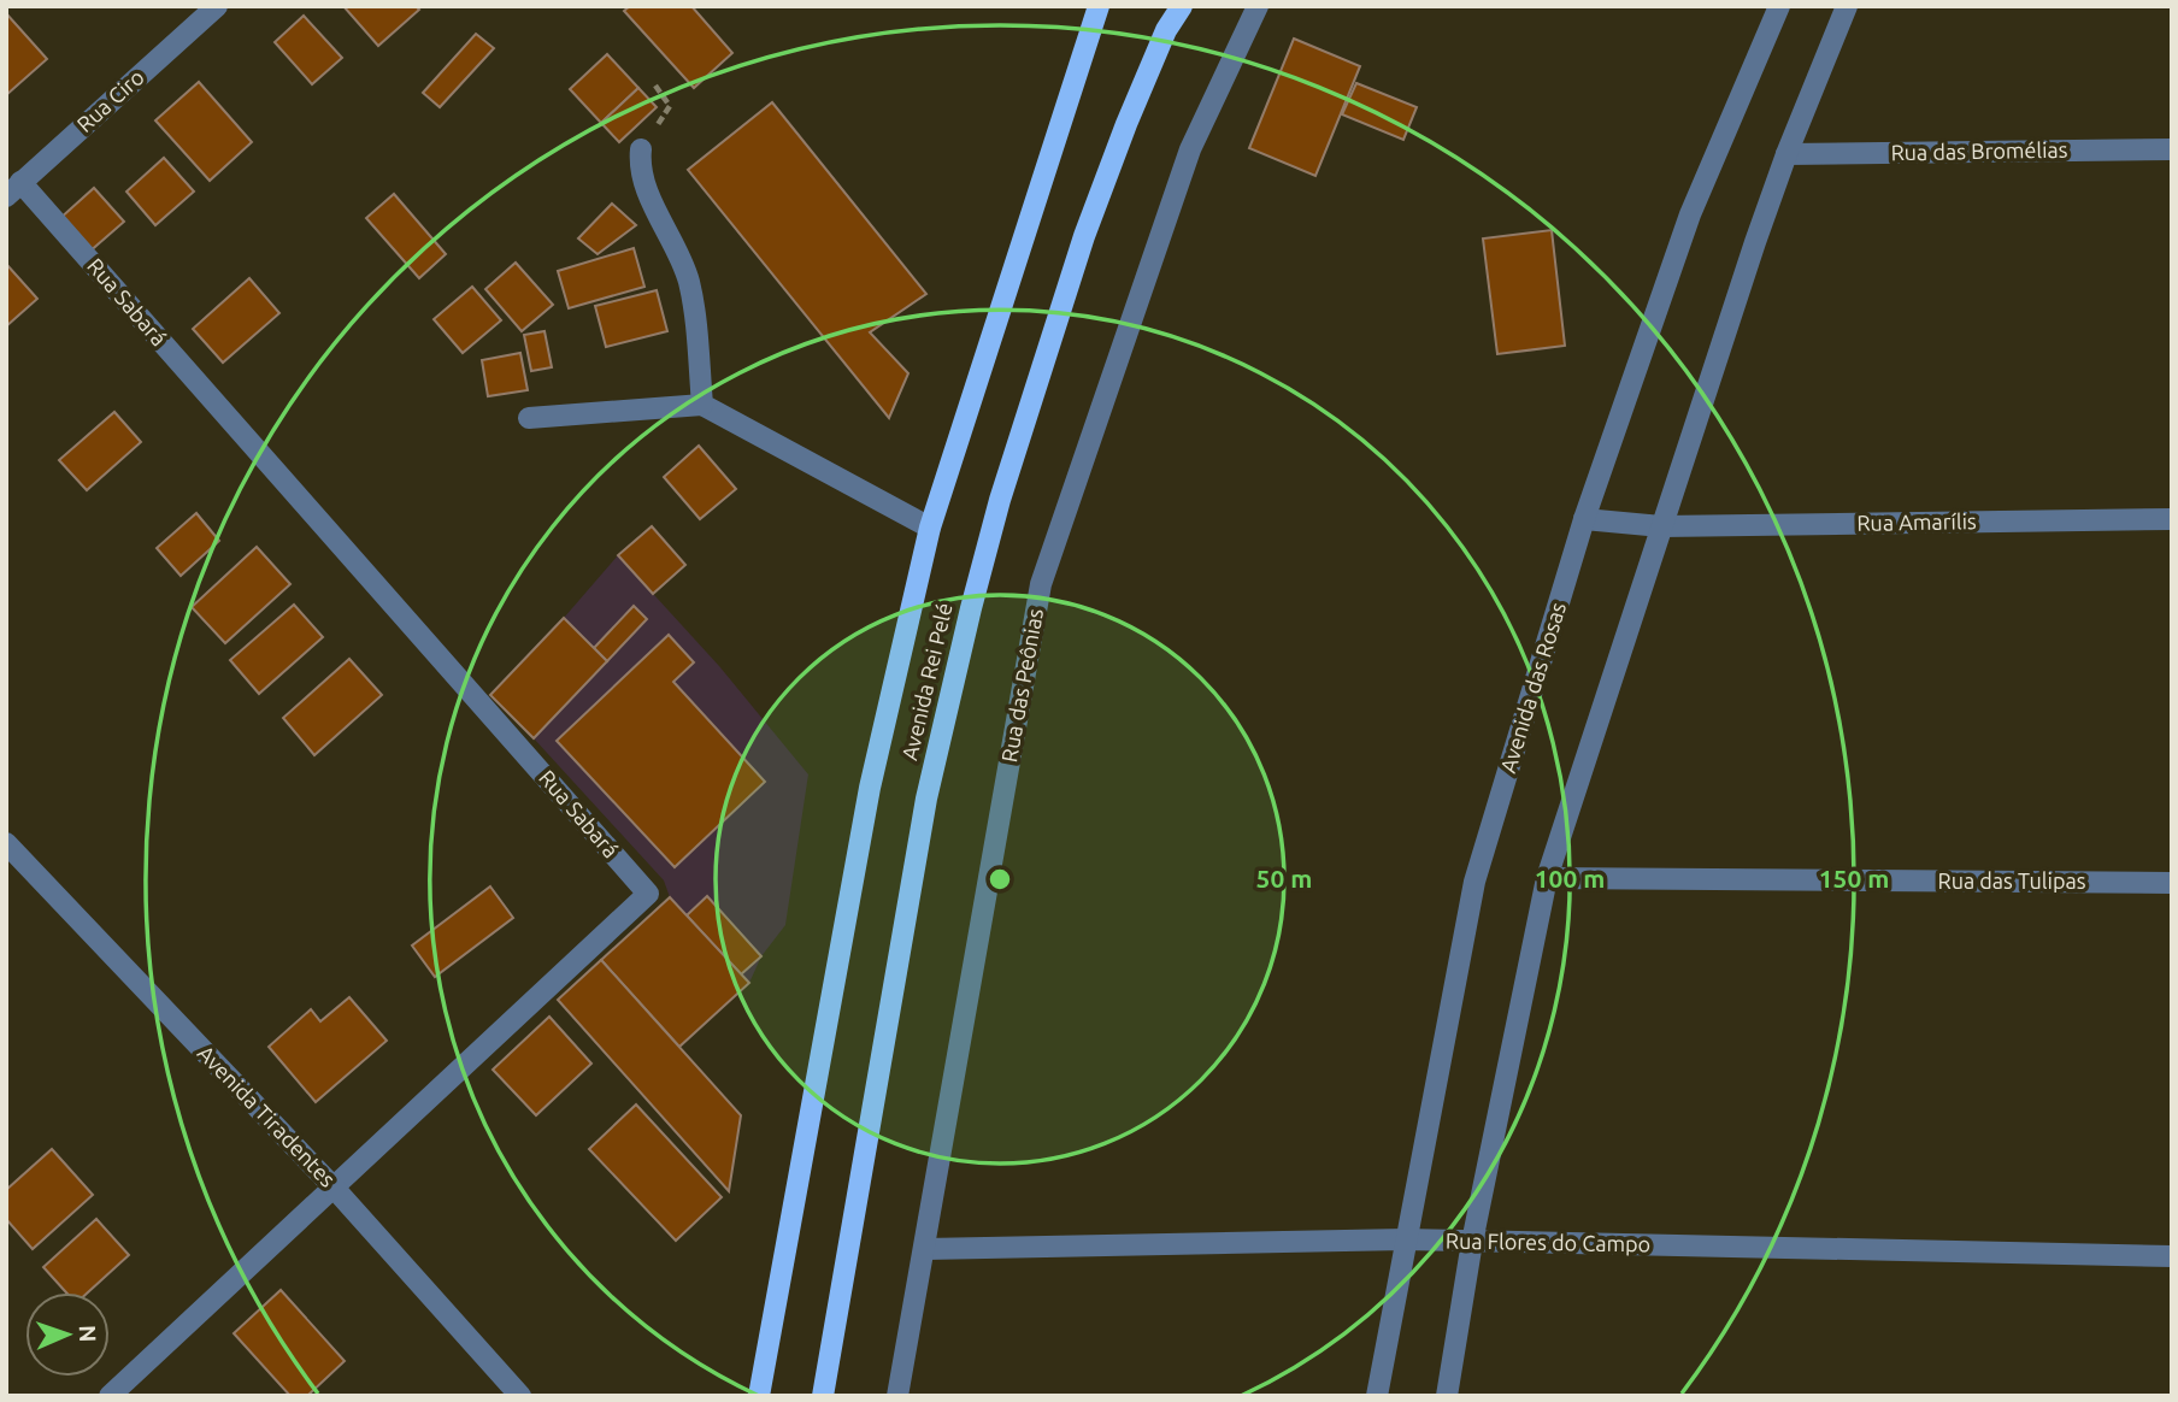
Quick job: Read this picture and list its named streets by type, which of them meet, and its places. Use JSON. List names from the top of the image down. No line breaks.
{"streets":{"main road":["Avenida Rei Pelé"],"street":["Rua Ciro","Rua das Bromélias","Rua Sabará","Rua Amarílis","Rua das Peônias","Avenida das Rosas","Rua das Tulipas","Avenida Tiradentes","Rua Flores do Campo"]},"crossings":[["Rua Ciro","Rua Sabará"],["Rua Sabará","Avenida Tiradentes"],["Rua Amarílis","Avenida das Rosas"],["Rua das Peônias","Rua Flores do Campo"],["Avenida das Rosas","Rua Flores do Campo"]],"north":"right","rings":["50 m","100 m","150 m"]}
